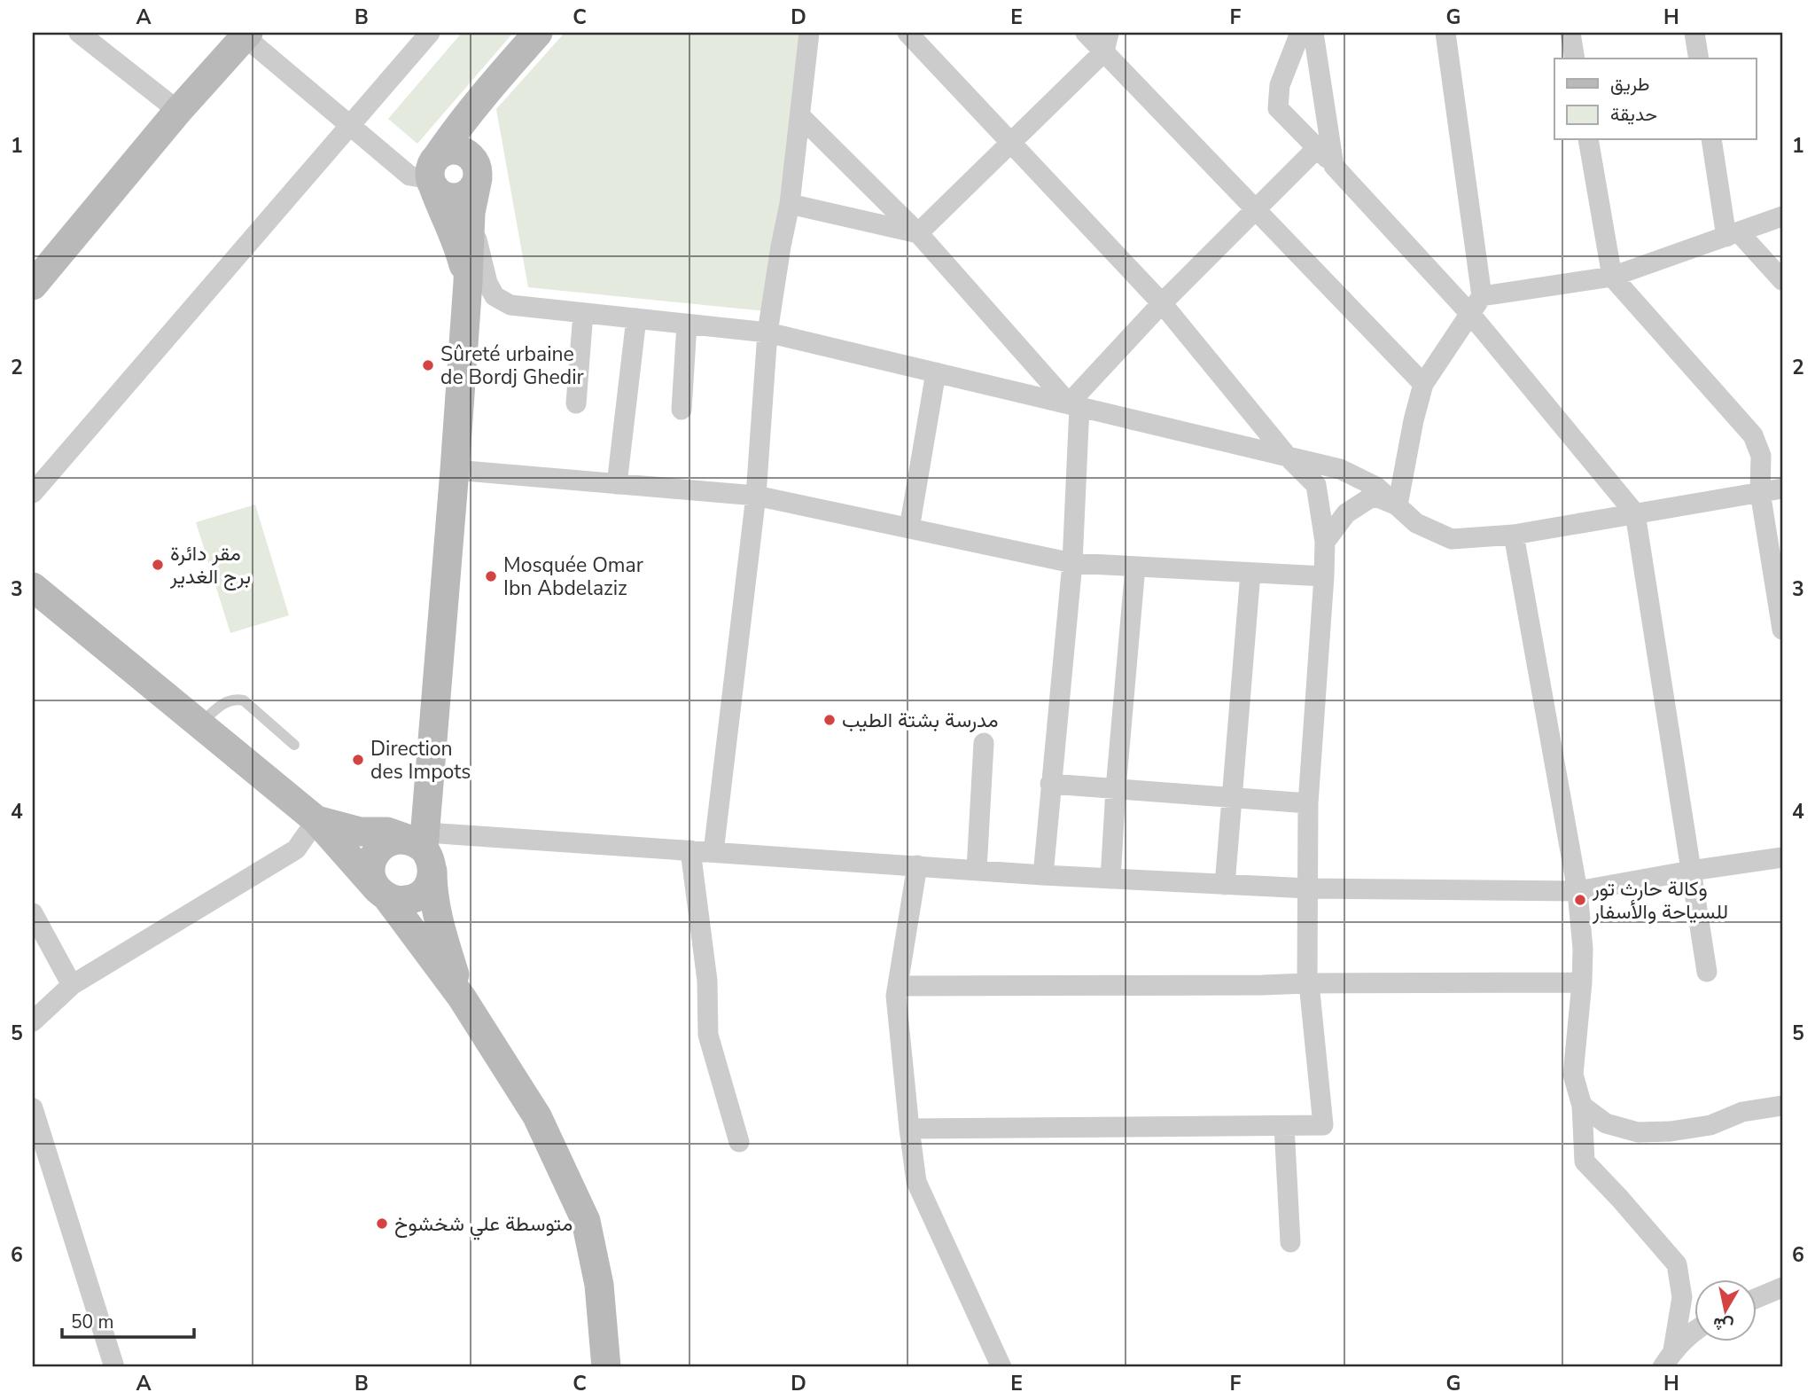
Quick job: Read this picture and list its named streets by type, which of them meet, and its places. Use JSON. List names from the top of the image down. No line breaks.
{"places":["Sûreté urbaine de Bordj Ghedir","مقر دائرة برج الغدير","Mosquée Omar Ibn Abdelaziz","مدرسة بشتة الطيب","Direction des Impots","وكالة حارث تور للسياحة والأسفار","متوسطة علي شخشوخ"],"legend":["طريق","حديقة"],"scale_bar":"50 m","north":"bottom","grid":{"columns":["A","B","C","D","E","F","G","H"],"rows":["1","2","3","4","5","6"]}}
